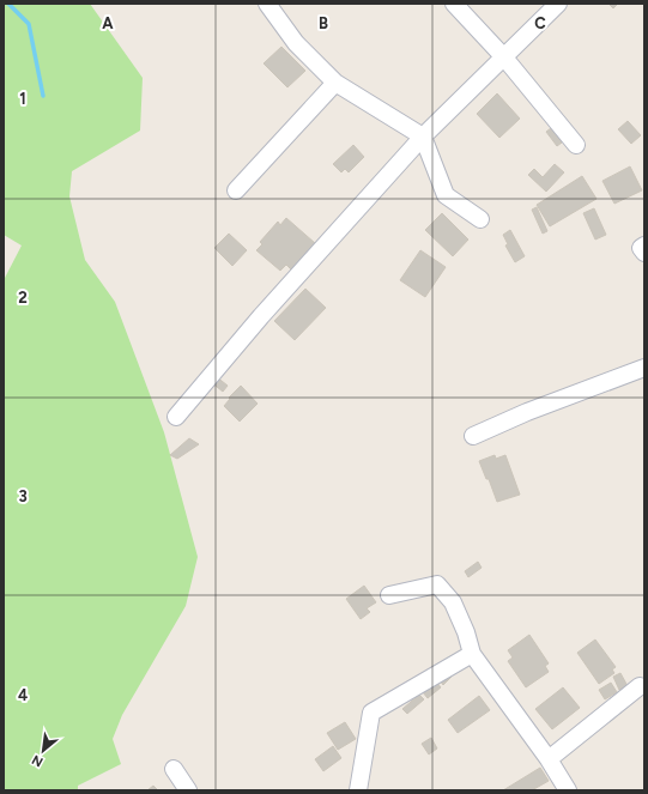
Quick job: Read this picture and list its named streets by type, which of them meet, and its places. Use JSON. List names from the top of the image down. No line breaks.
{"north":"bottom left","grid":{"columns":["A","B","C"],"rows":["1","2","3","4"]}}
